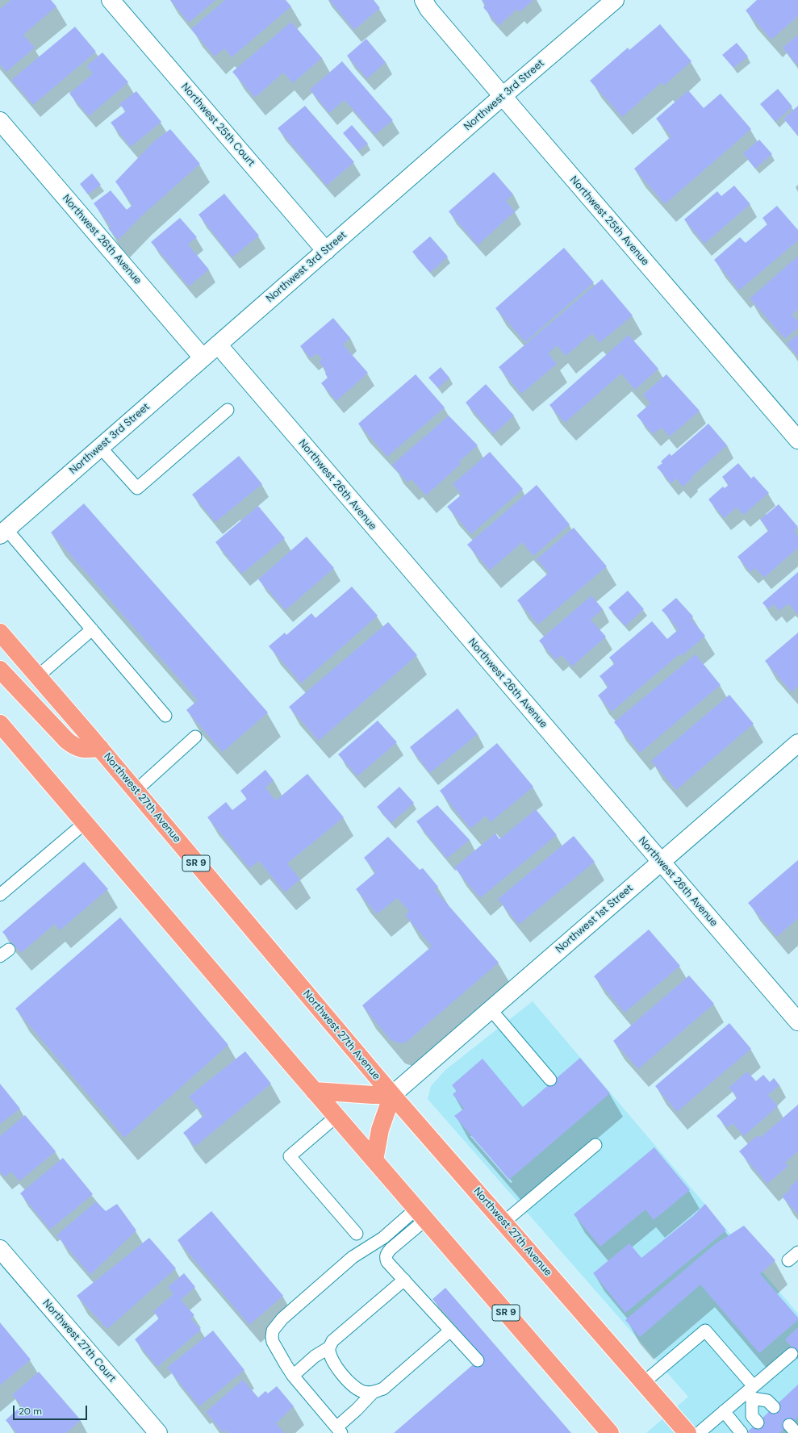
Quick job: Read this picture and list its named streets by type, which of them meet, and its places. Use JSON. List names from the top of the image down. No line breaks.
{"streets":{"highway":["Northwest 27th Avenue","SR 9"],"street":["Northwest 3rd Street","Northwest 25th Court","Northwest 25th Avenue","Northwest 26th Avenue","Northwest 1st Street","Northwest 27th Court"]},"crossings":[["Northwest 3rd Street","Northwest 25th Court"],["Northwest 3rd Street","Northwest 25th Avenue"],["Northwest 3rd Street","Northwest 26th Avenue"],["Northwest 26th Avenue","Northwest 1st Street"],["Northwest 27th Avenue","Northwest 1st Street"]],"scale_bar":"20 m"}
